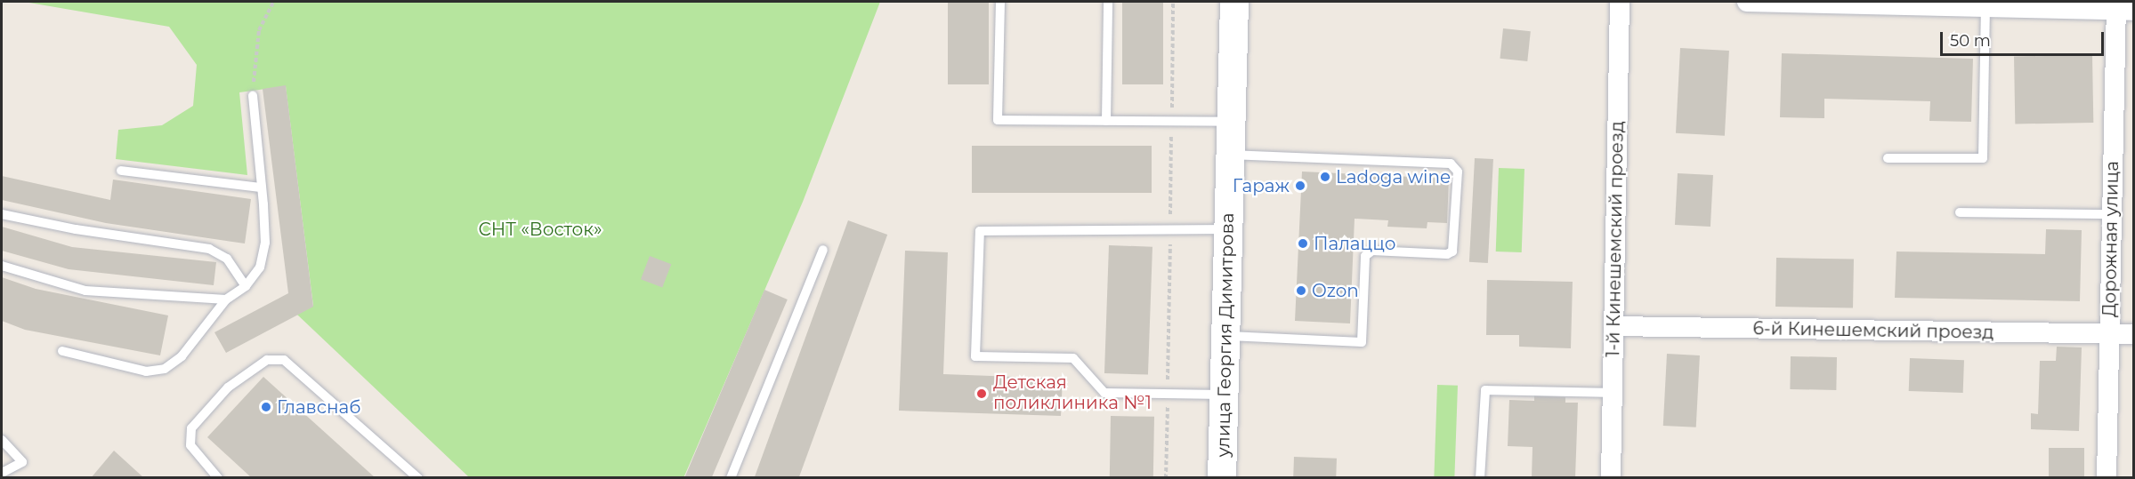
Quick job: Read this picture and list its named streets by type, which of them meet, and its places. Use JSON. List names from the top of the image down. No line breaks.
{"streets":{"main road":["улица Георгия Димитрова"],"street":["1-й Кинешемский проезд","Дорожная улица","6-й Кинешемский проезд"]},"crossings":[["1-й Кинешемский проезд","6-й Кинешемский проезд"],["Дорожная улица","6-й Кинешемский проезд"]],"parks":["СНТ «Восток»"],"places":["Ladoga wine","Гараж","Палаццо","Ozon","Детская поликлиника №1","Главснаб"],"scale_bar":"50 m"}
